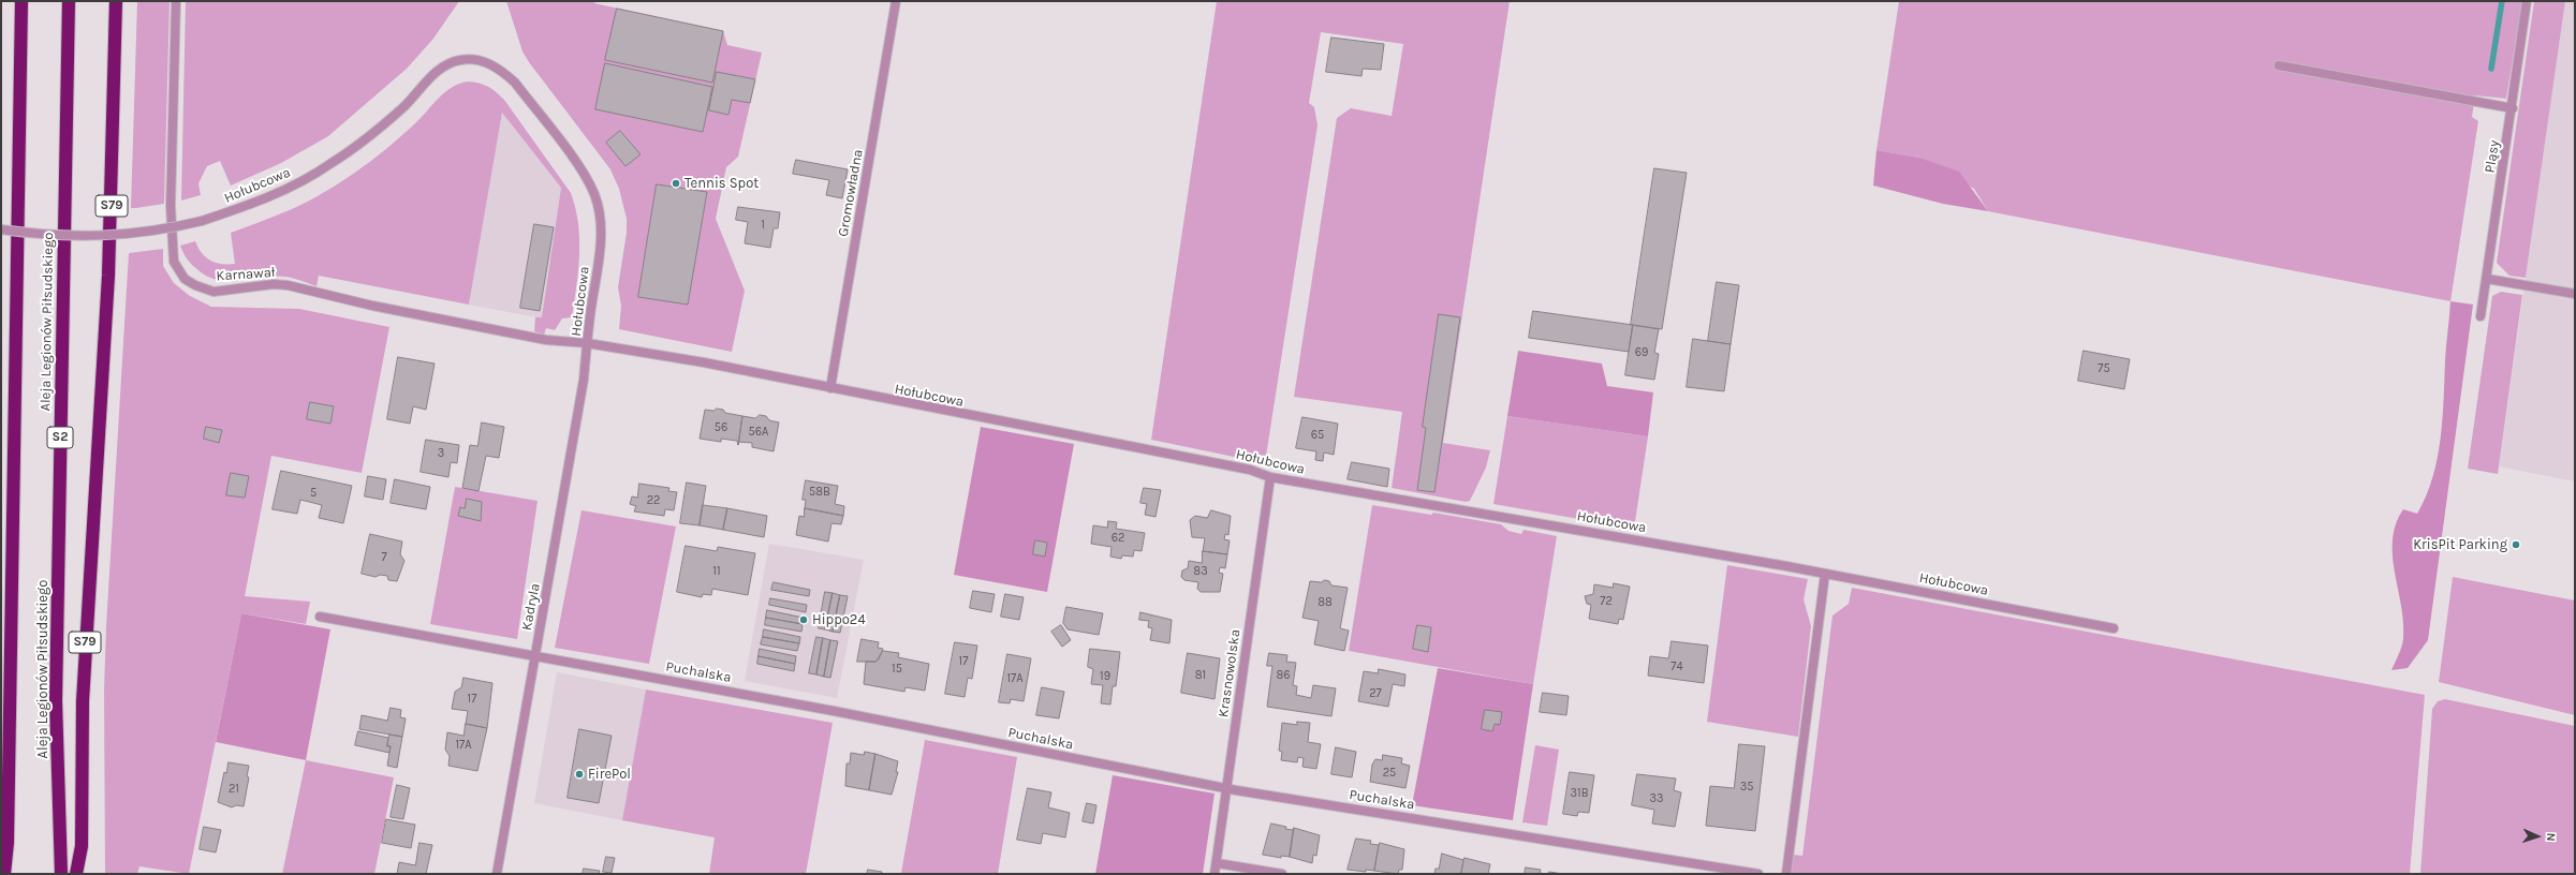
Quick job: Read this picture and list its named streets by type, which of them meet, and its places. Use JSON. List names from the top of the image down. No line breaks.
{"streets":{"highway":["S79","Aleja Legionów Piłsudskiego","S2"],"street":["Pląsy","Hołubcowa","Gromowładna","Karnawał","Kadryla","Puchalska","Krasnowolska"]},"crossings":[["Hołubcowa","Gromowładna"],["Hołubcowa","Karnawał"],["Hołubcowa","Kadryla"],["Hołubcowa","Krasnowolska"],["Karnawał","Kadryla"],["Kadryla","Puchalska"],["Puchalska","Krasnowolska"]],"places":["Tennis Spot","KrisPit Parking","Hippo24","FirePol"],"house_numbers":["1","69","75","56","56A","65","3","58B","5","22","62","7","11","83","72","88","17","74","15","81","86","19","17A","27","17","17A","25","35","21","31B","33"],"north":"right"}
